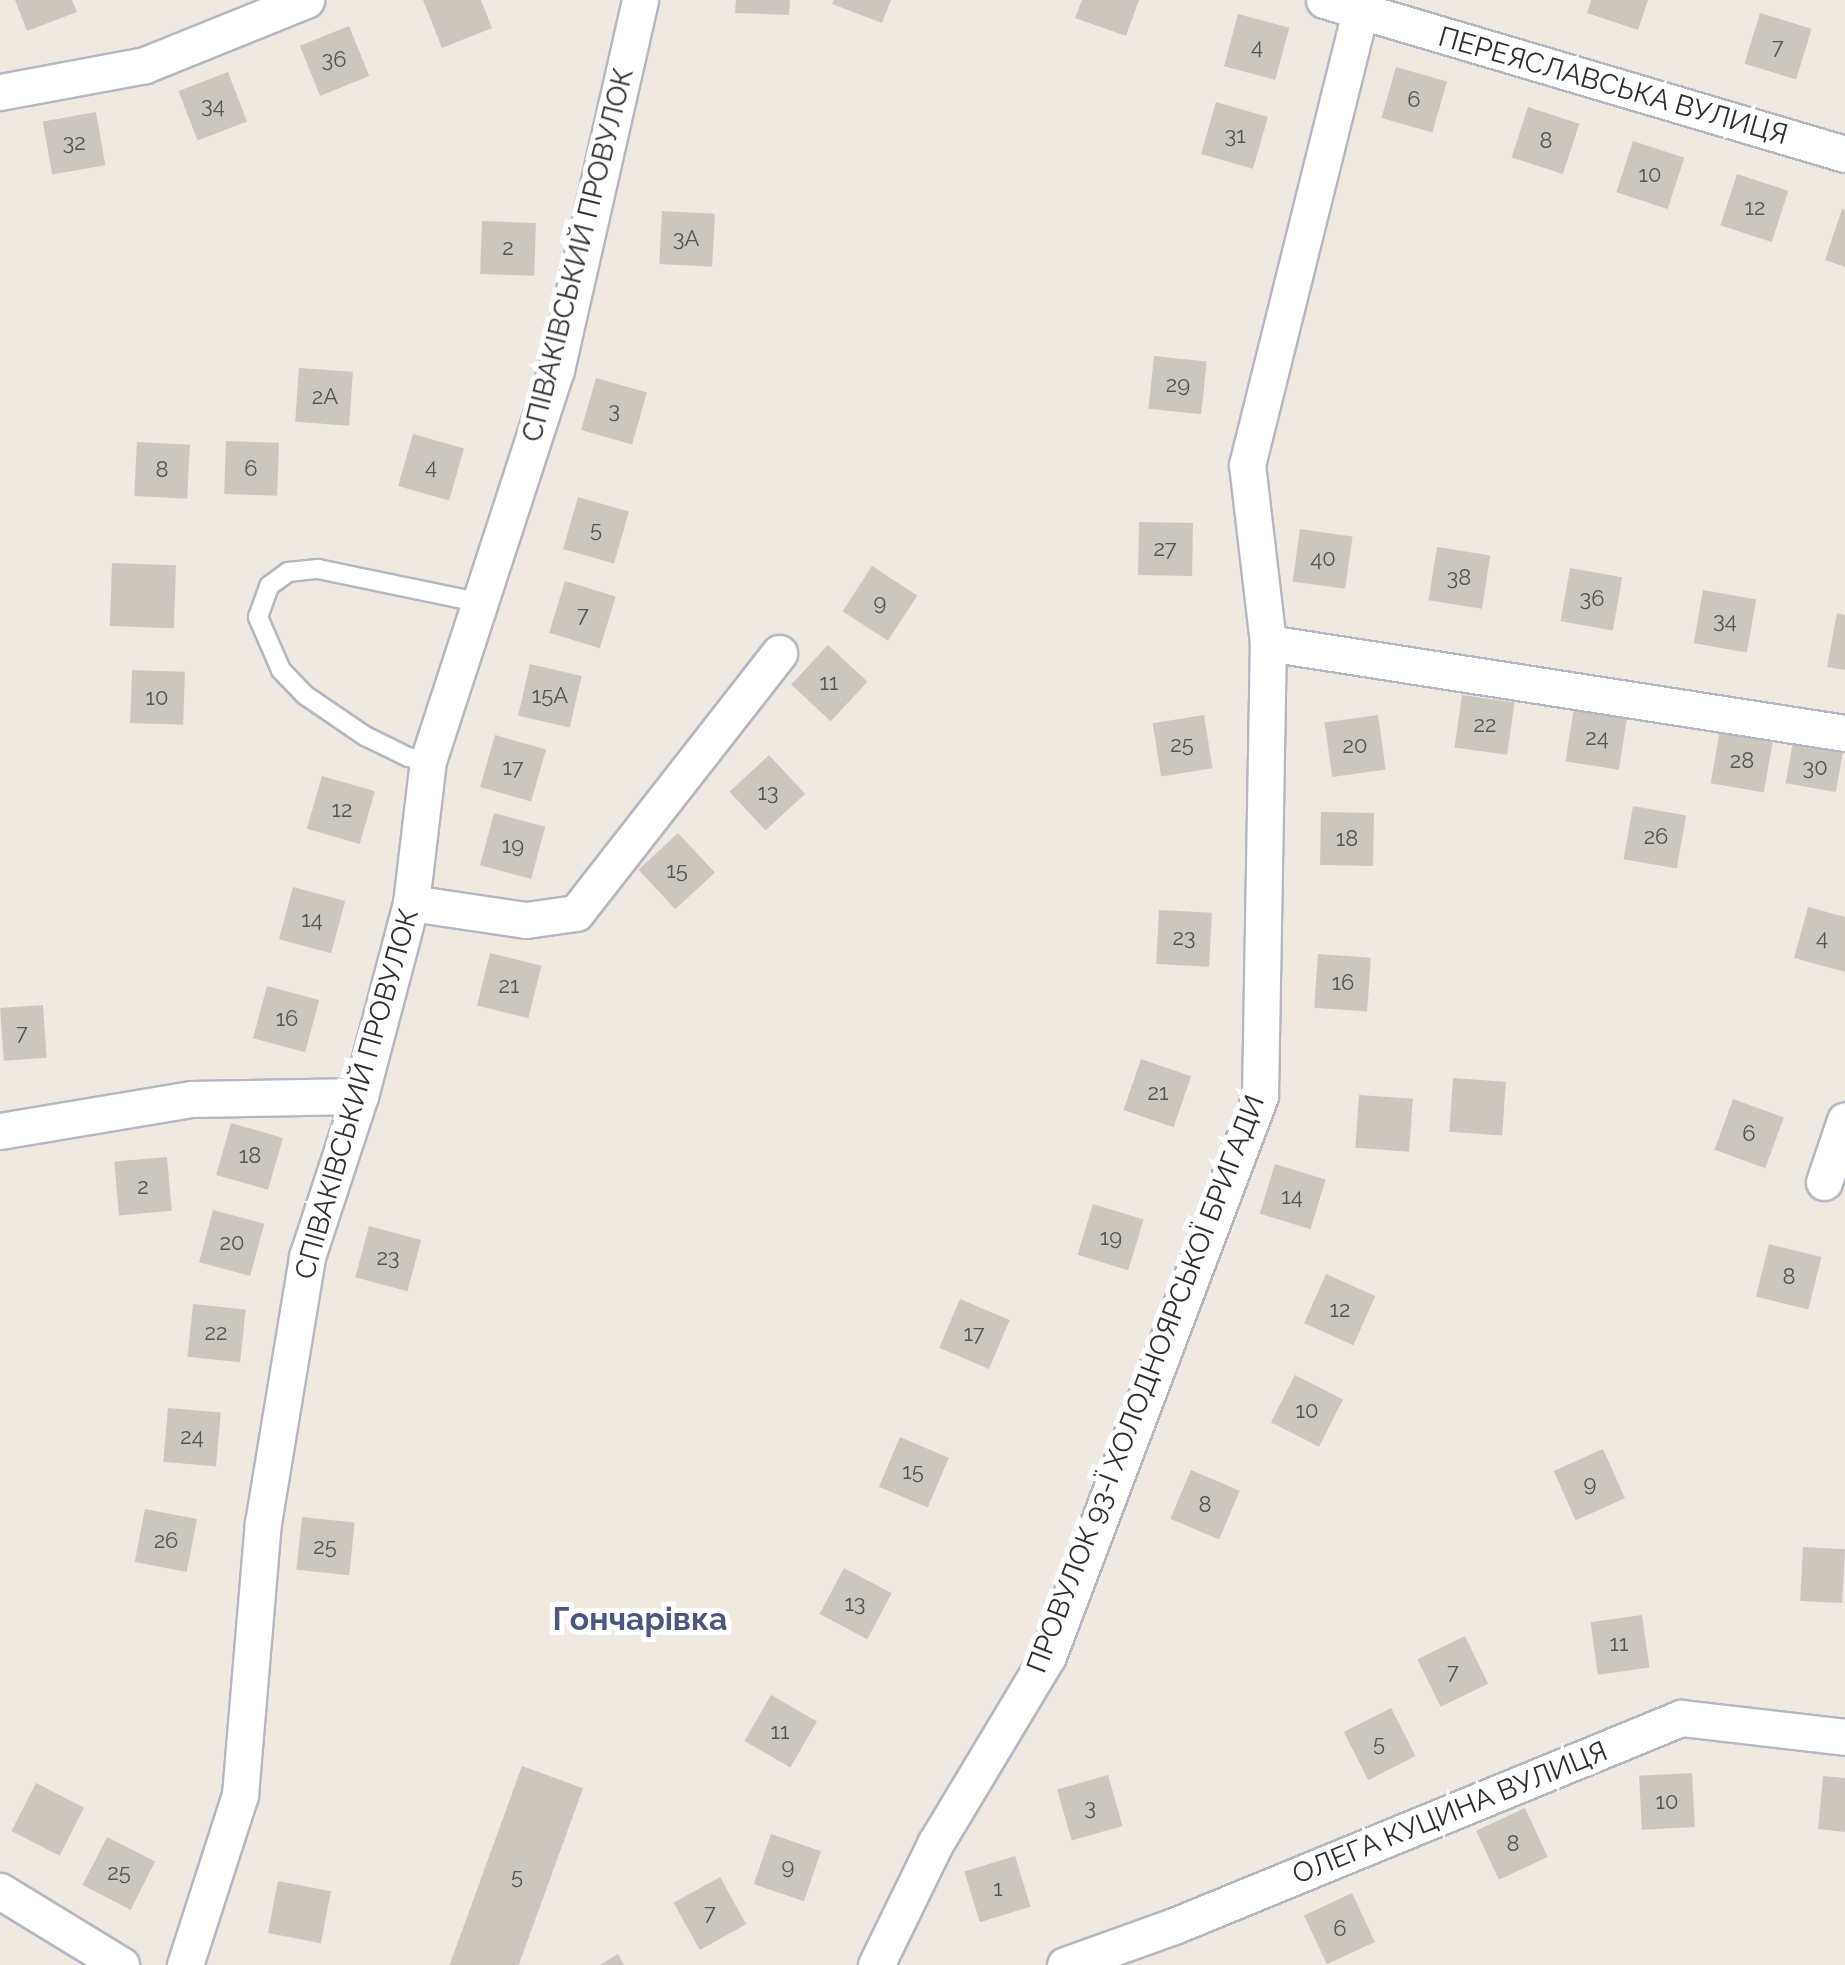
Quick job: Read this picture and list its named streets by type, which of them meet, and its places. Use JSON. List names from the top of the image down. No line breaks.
{"streets":{"street":["ПЕРЕЯСЛАВСЬКА ВУЛИЦЯ","СПІВАКІВСЬКИЙ ПРОВУЛОК","ПРОВУЛОК 93-Ї ХОЛОДНОЯРСЬКОЇ БРИГАДИ","ОЛЕГА КУЦИНА ВУЛИЦЯ"]},"crossings":[["ПЕРЕЯСЛАВСЬКА ВУЛИЦЯ","ПРОВУЛОК 93-Ї ХОЛОДНОЯРСЬКОЇ БРИГАДИ"]],"districts":["Гончарівка"],"house_numbers":["4","7","36","6","34","31","8","32","10","12","3А","2","29","2А","3","4","6","8","5","27","40","38","36","9","7","34","11","15А","10","22","24","25","20","28","17","30","13","12","26","18","19","15","14","23","4","16","21","16","7","21","6","18","2","14","19","20","23","8","12","22","17","10","24","15","9","8","26","25","13","11","7","11","5","10","3","8","9","25","5","1","7","6"]}
